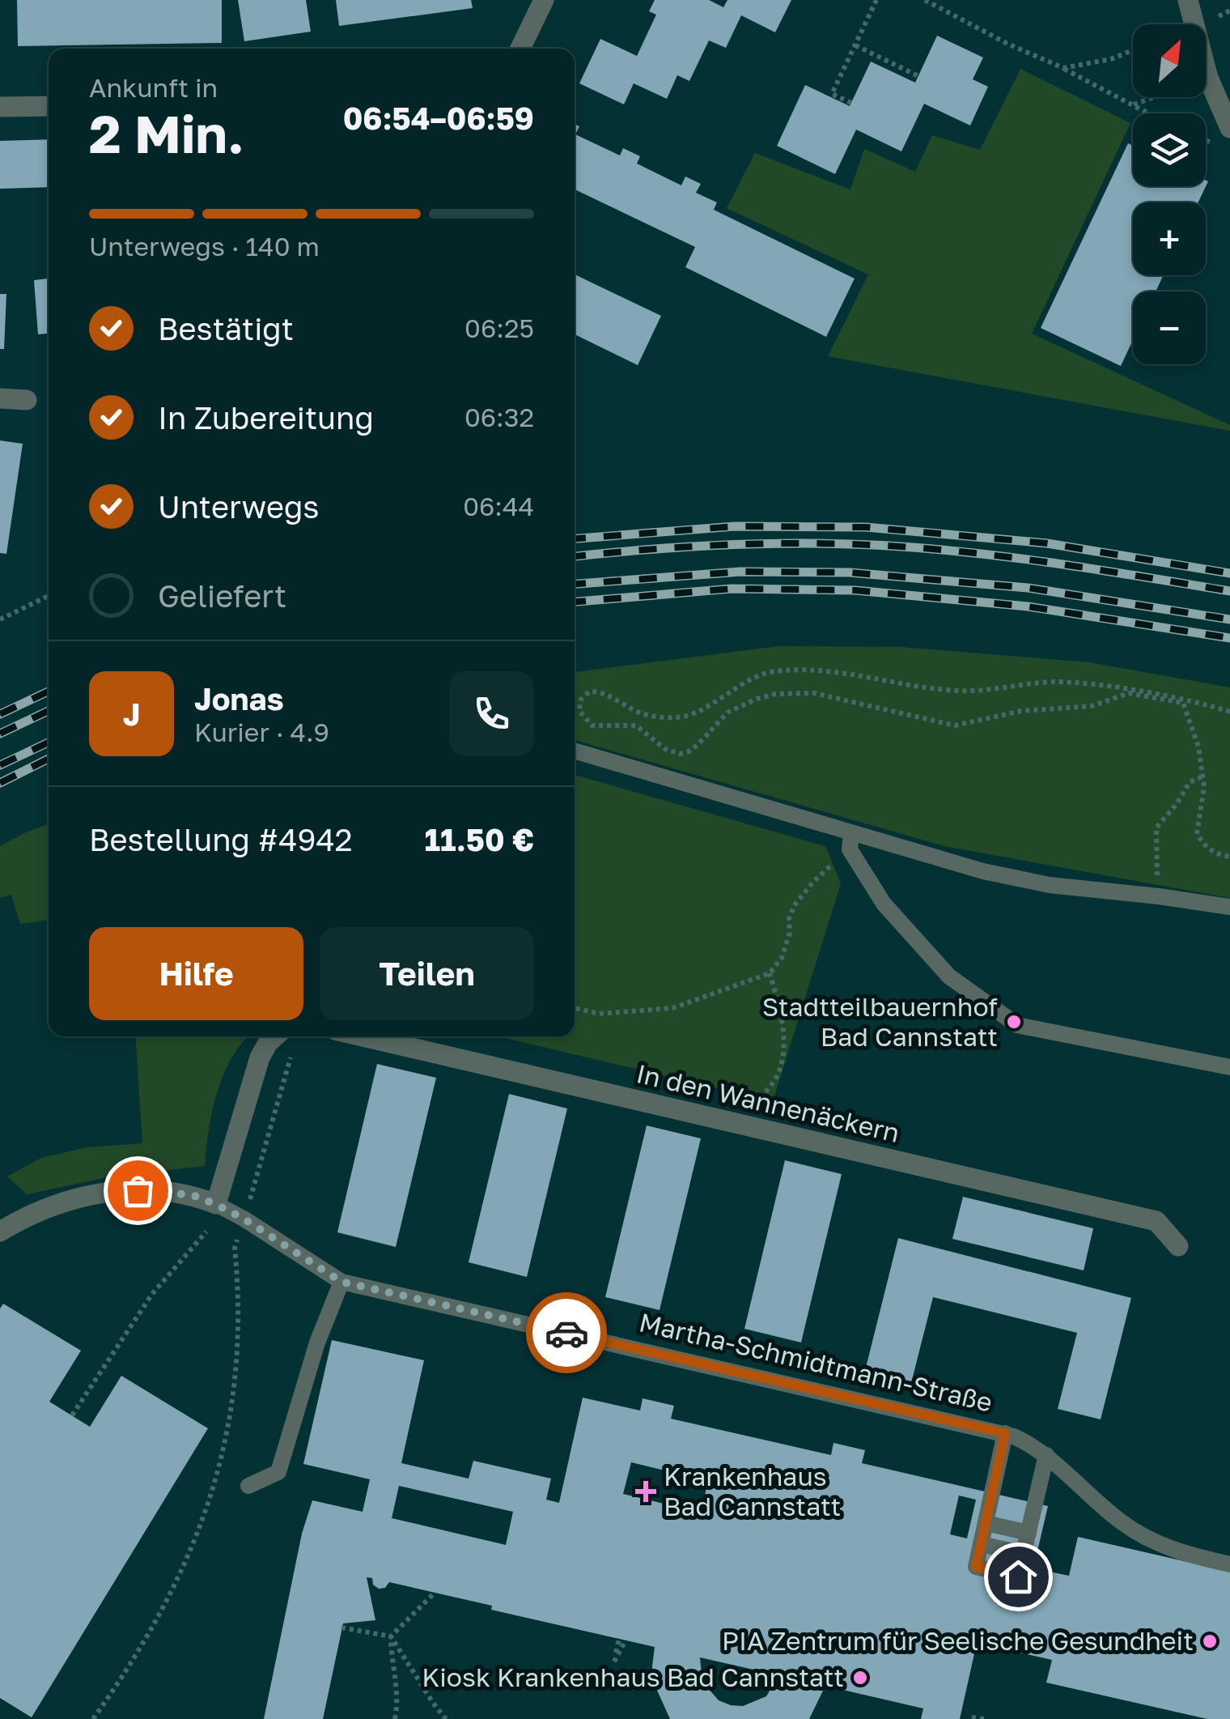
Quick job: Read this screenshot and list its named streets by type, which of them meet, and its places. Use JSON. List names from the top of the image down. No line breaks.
{"streets":{"street":["In den Wannenäckern","Martha-Schmidtmann-Straße"]},"places":{"other":["Stadtteilbauernhof Bad Cannstatt","PIA Zentrum für Seelische Gesundheit","Kiosk Krankenhaus Bad Cannstatt"],"health":["Krankenhaus Bad Cannstatt"]},"north":"top right","page":{"map_buttons":["+","−"],"heading":["2 Min.","Ankunft in","06:54–06:59"],"panel":["Jonas","Kurier · 4.9","Bestellung #4942","11.50 €"],"bar":"Unterwegs · 140 m","list":[["Bestätigt","06:25"],["In Zubereitung","06:32"],["Unterwegs","06:44"],"Geliefert"],"round":"J","buttons":["Hilfe","Teilen"]}}
